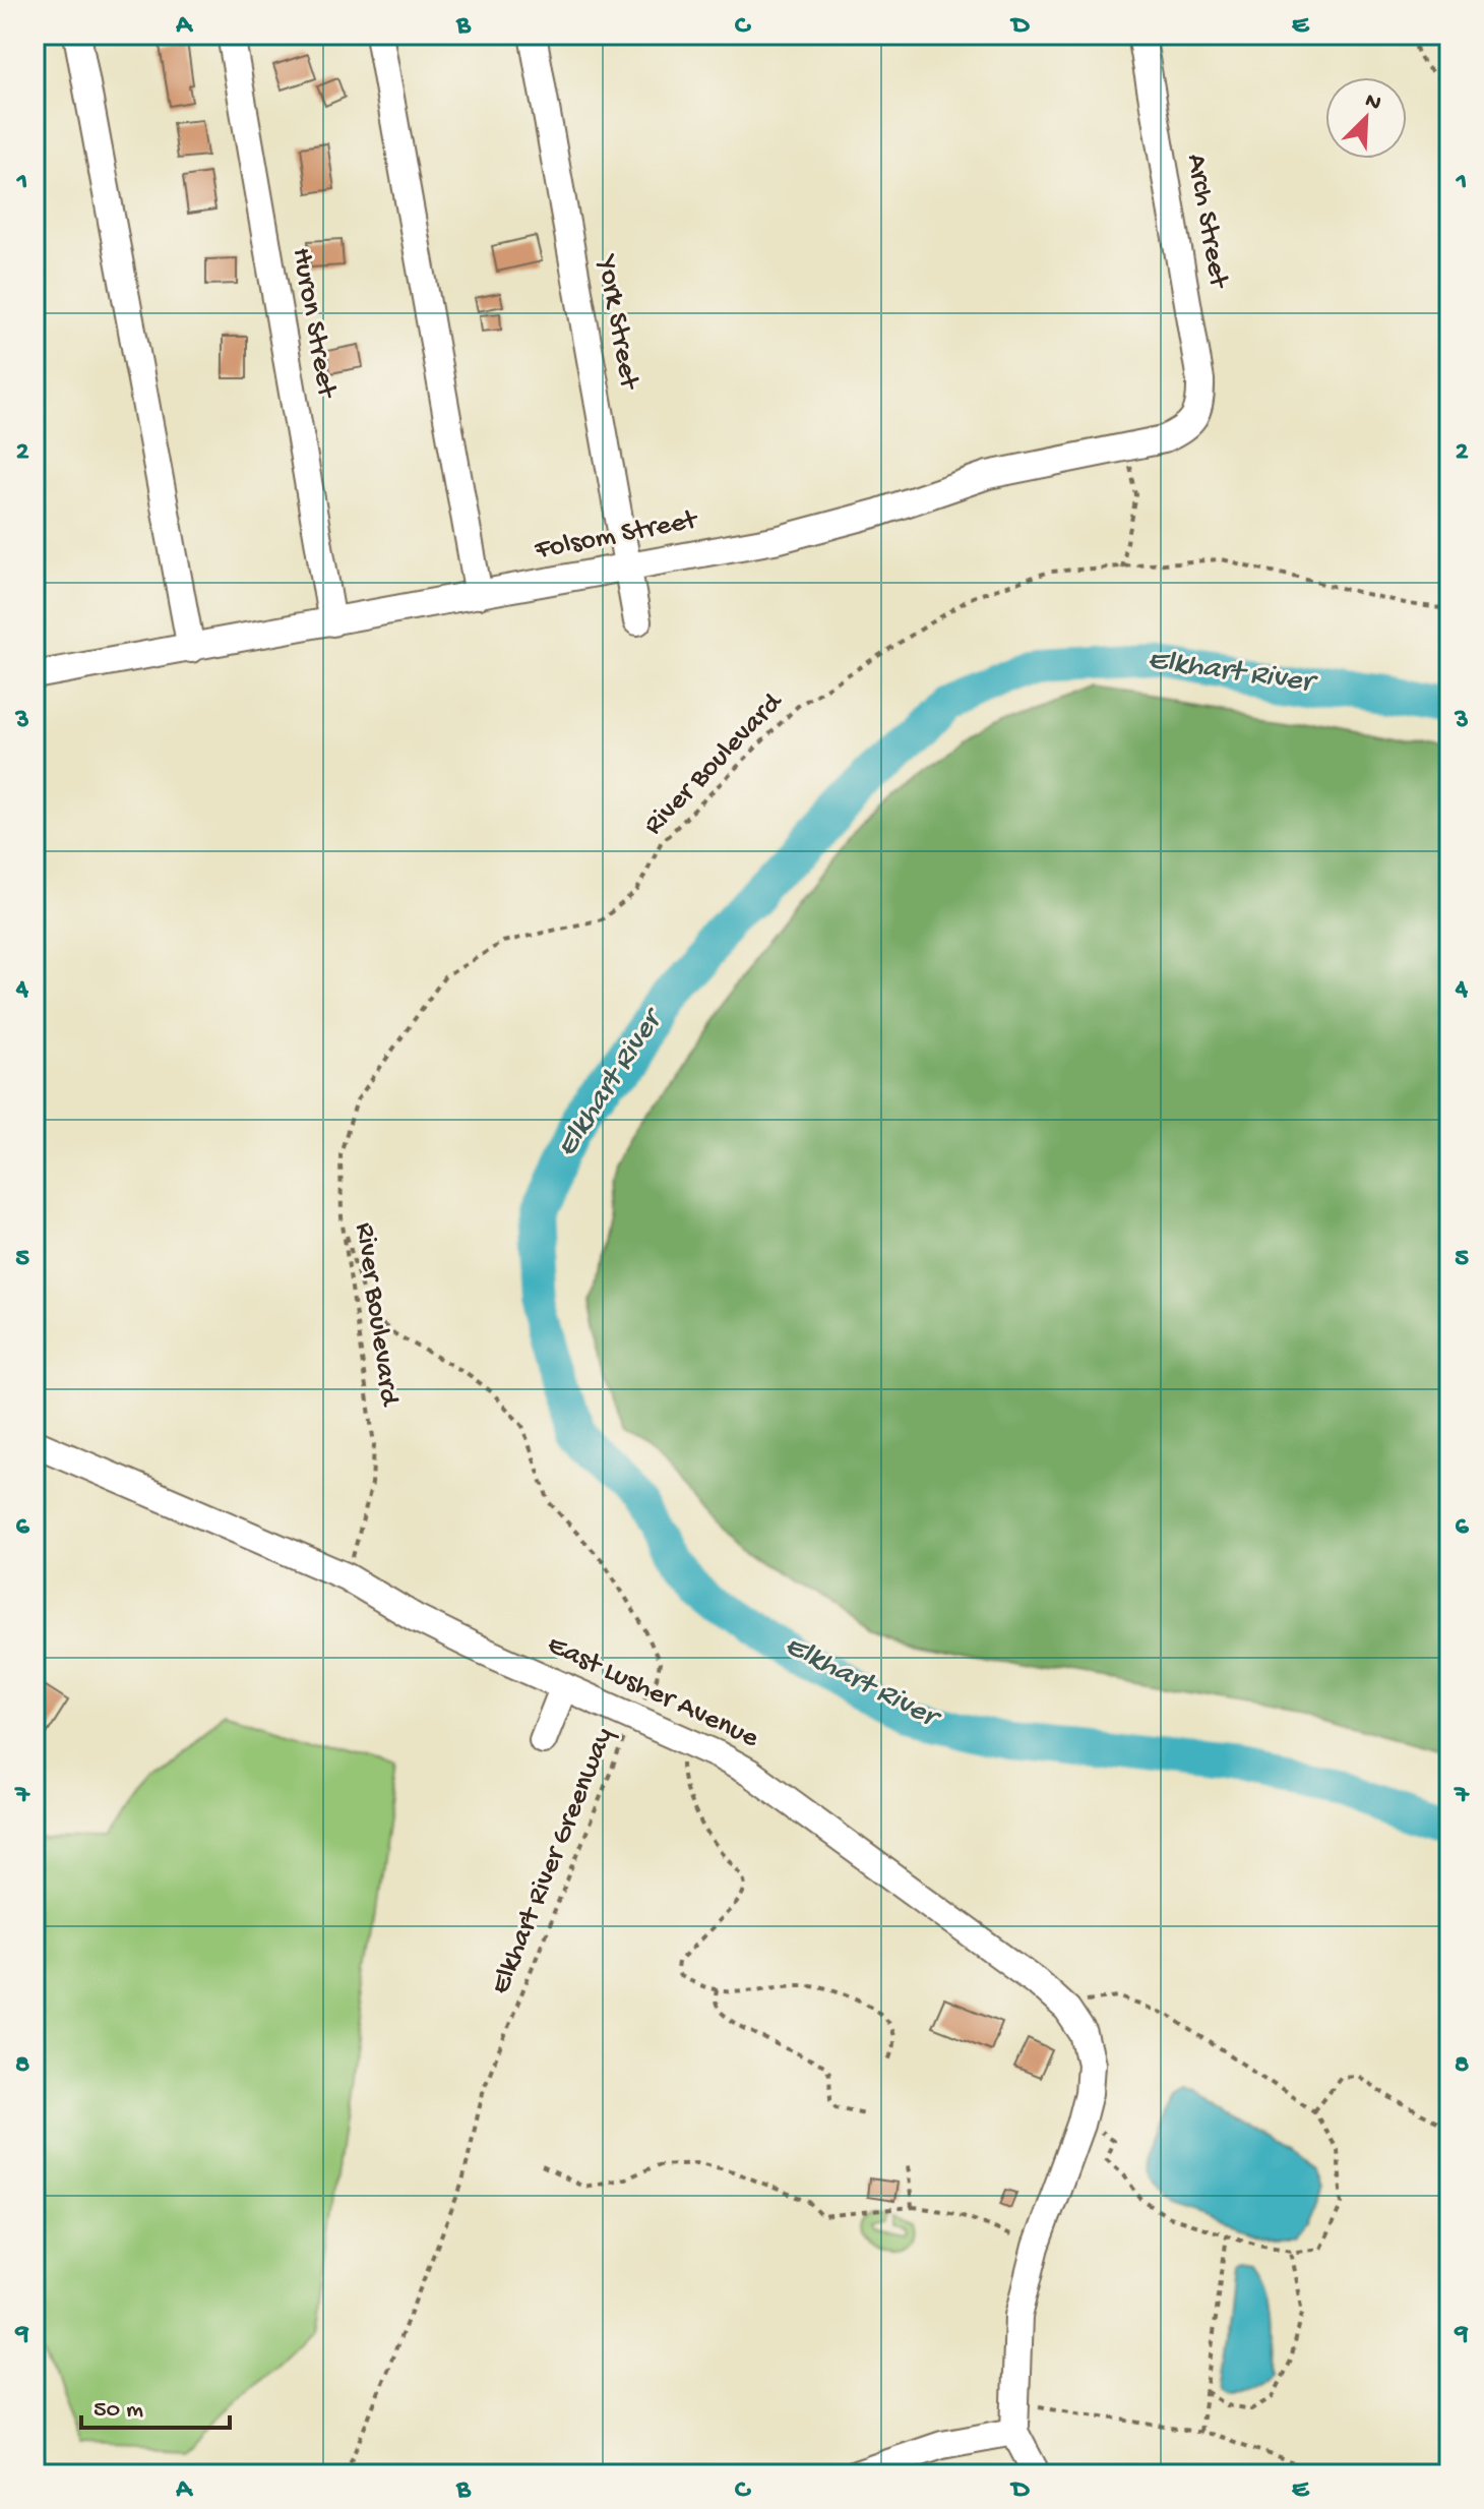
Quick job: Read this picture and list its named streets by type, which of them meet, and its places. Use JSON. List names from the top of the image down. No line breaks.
{"streets":{"street":["Arch Street","Huron Street","York Street","Folsom Street","East Lusher Avenue"],"path":["River Boulevard","Elkhart River Greenway"]},"crossings":[["Arch Street","Folsom Street"],["Huron Street","Folsom Street"],["York Street","Folsom Street"],["River Boulevard","East Lusher Avenue"],["River Boulevard","Elkhart River Greenway"],["East Lusher Avenue","Elkhart River Greenway"]],"water":["Elkhart River"],"scale_bar":"50 m","north":"top right","grid":{"columns":["A","B","C","D","E"],"rows":["1","2","3","4","5","6","7","8","9"]}}
